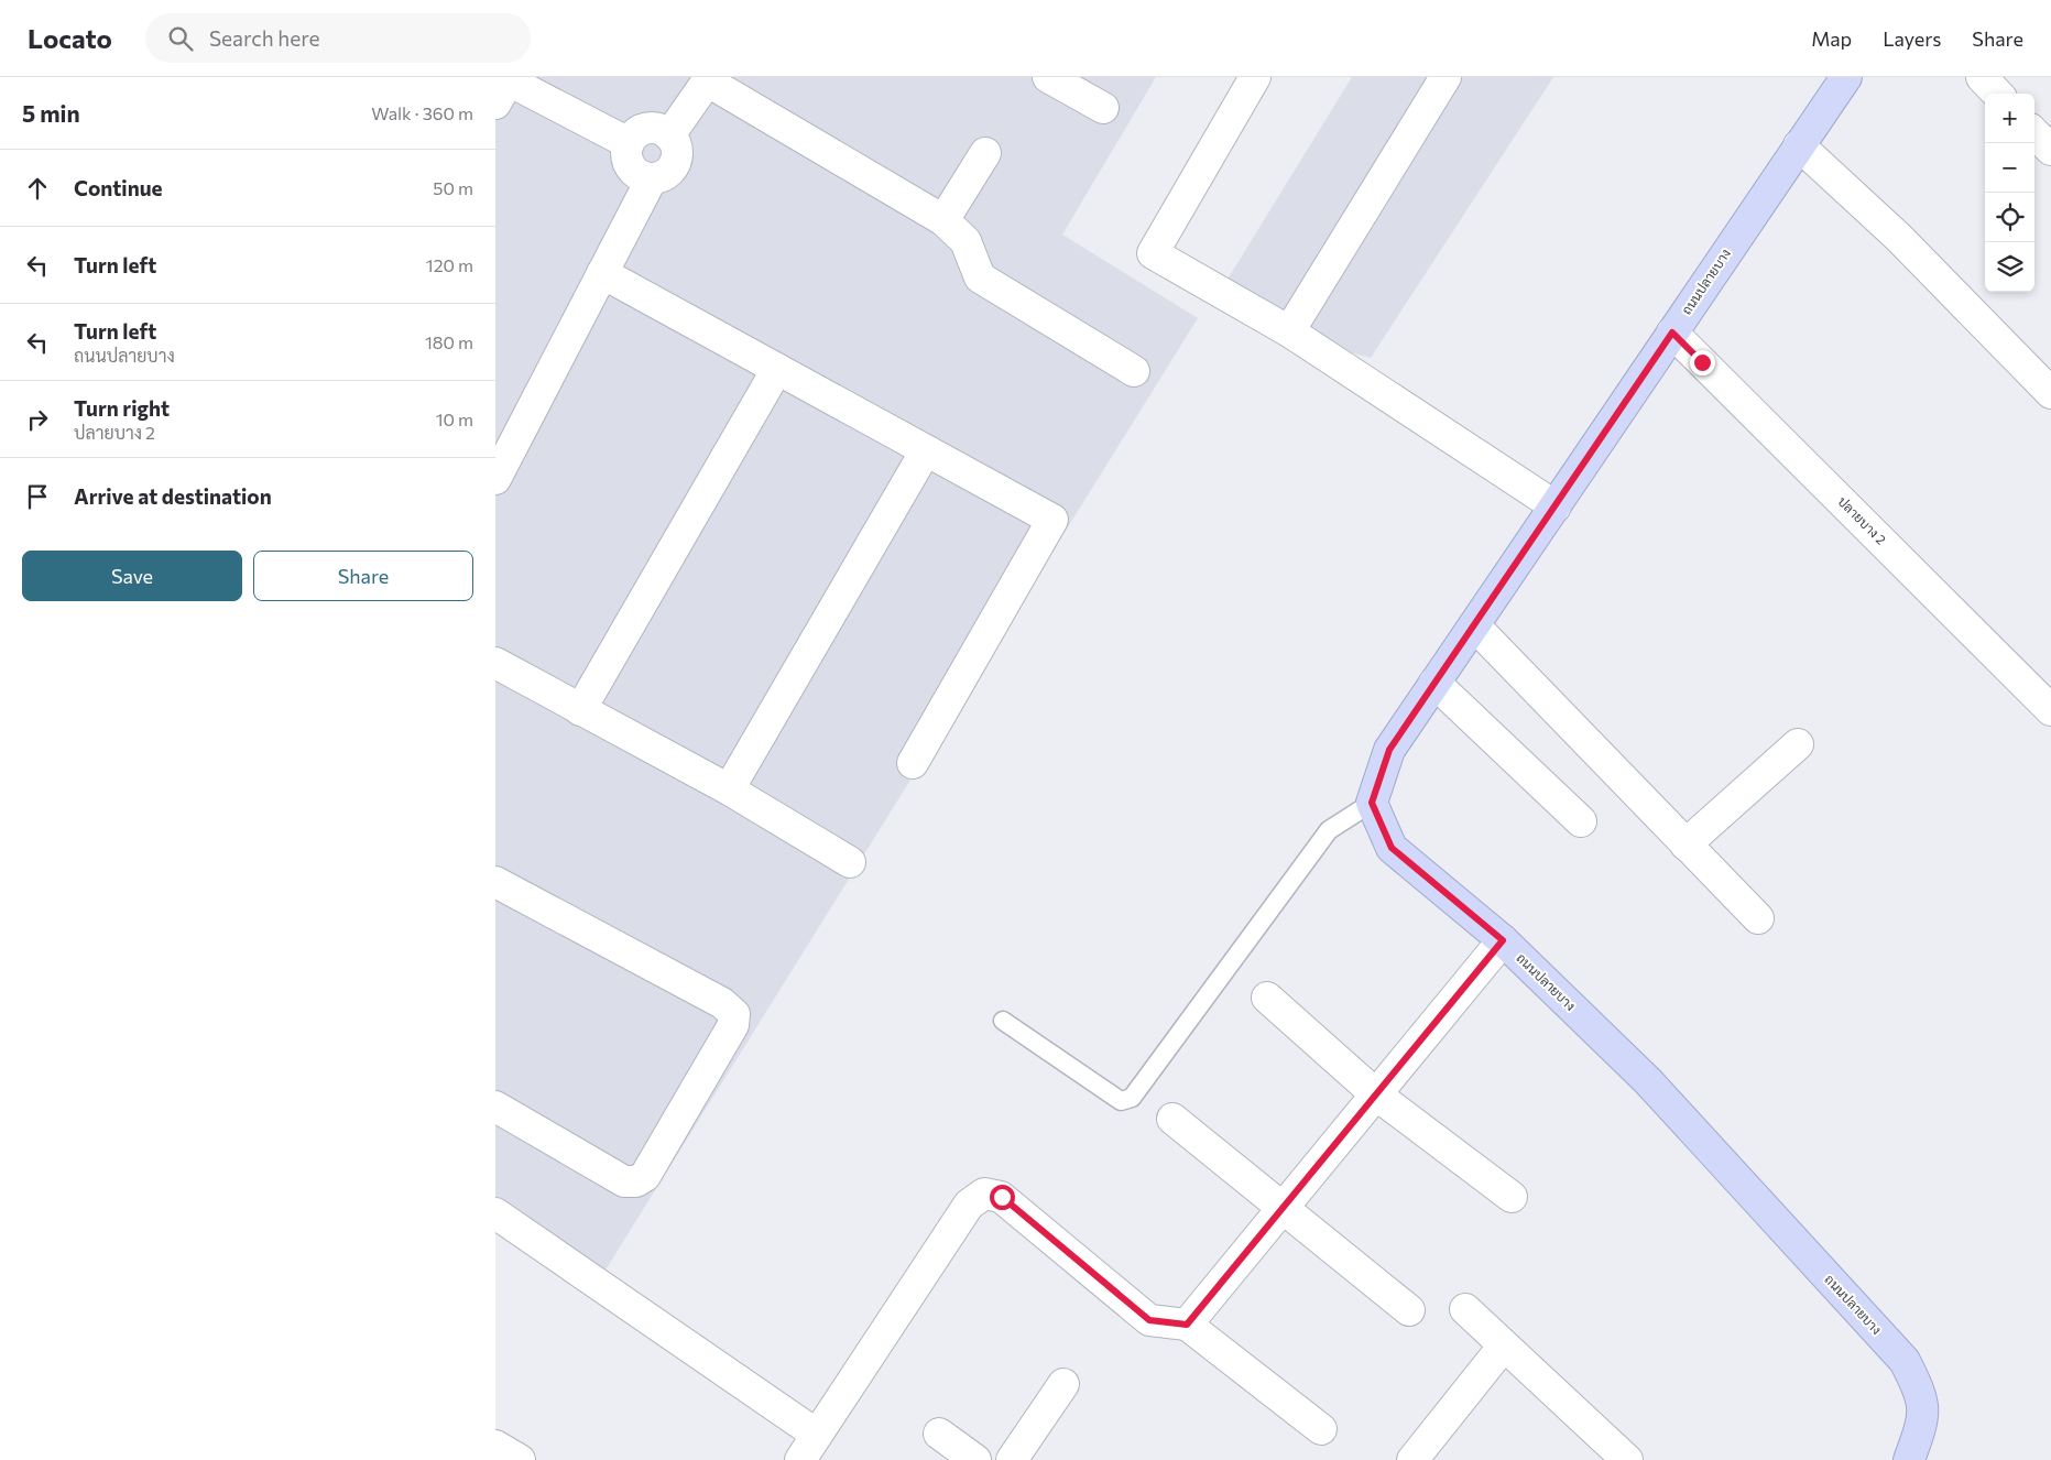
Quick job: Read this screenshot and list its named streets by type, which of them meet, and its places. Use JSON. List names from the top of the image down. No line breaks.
{"streets":{"street":["ถนนปลายบาง","ปลายบาง 2"]},"crossings":[["ถนนปลายบาง","ปลายบาง 2"]],"page":{"header":"Locato","search":"Search here","nav":["Map","Layers","Share"],"heading":["5 min","Walk · 360 m"],"map_buttons":["+","−"],"list":[["Continue","50 m"],["Turn left","120 m"],["Turn left","ถนนปลายบาง","180 m"],["Turn right","ปลายบาง 2","10 m"],"Arrive at destination"],"buttons":["Save","Share"]}}
